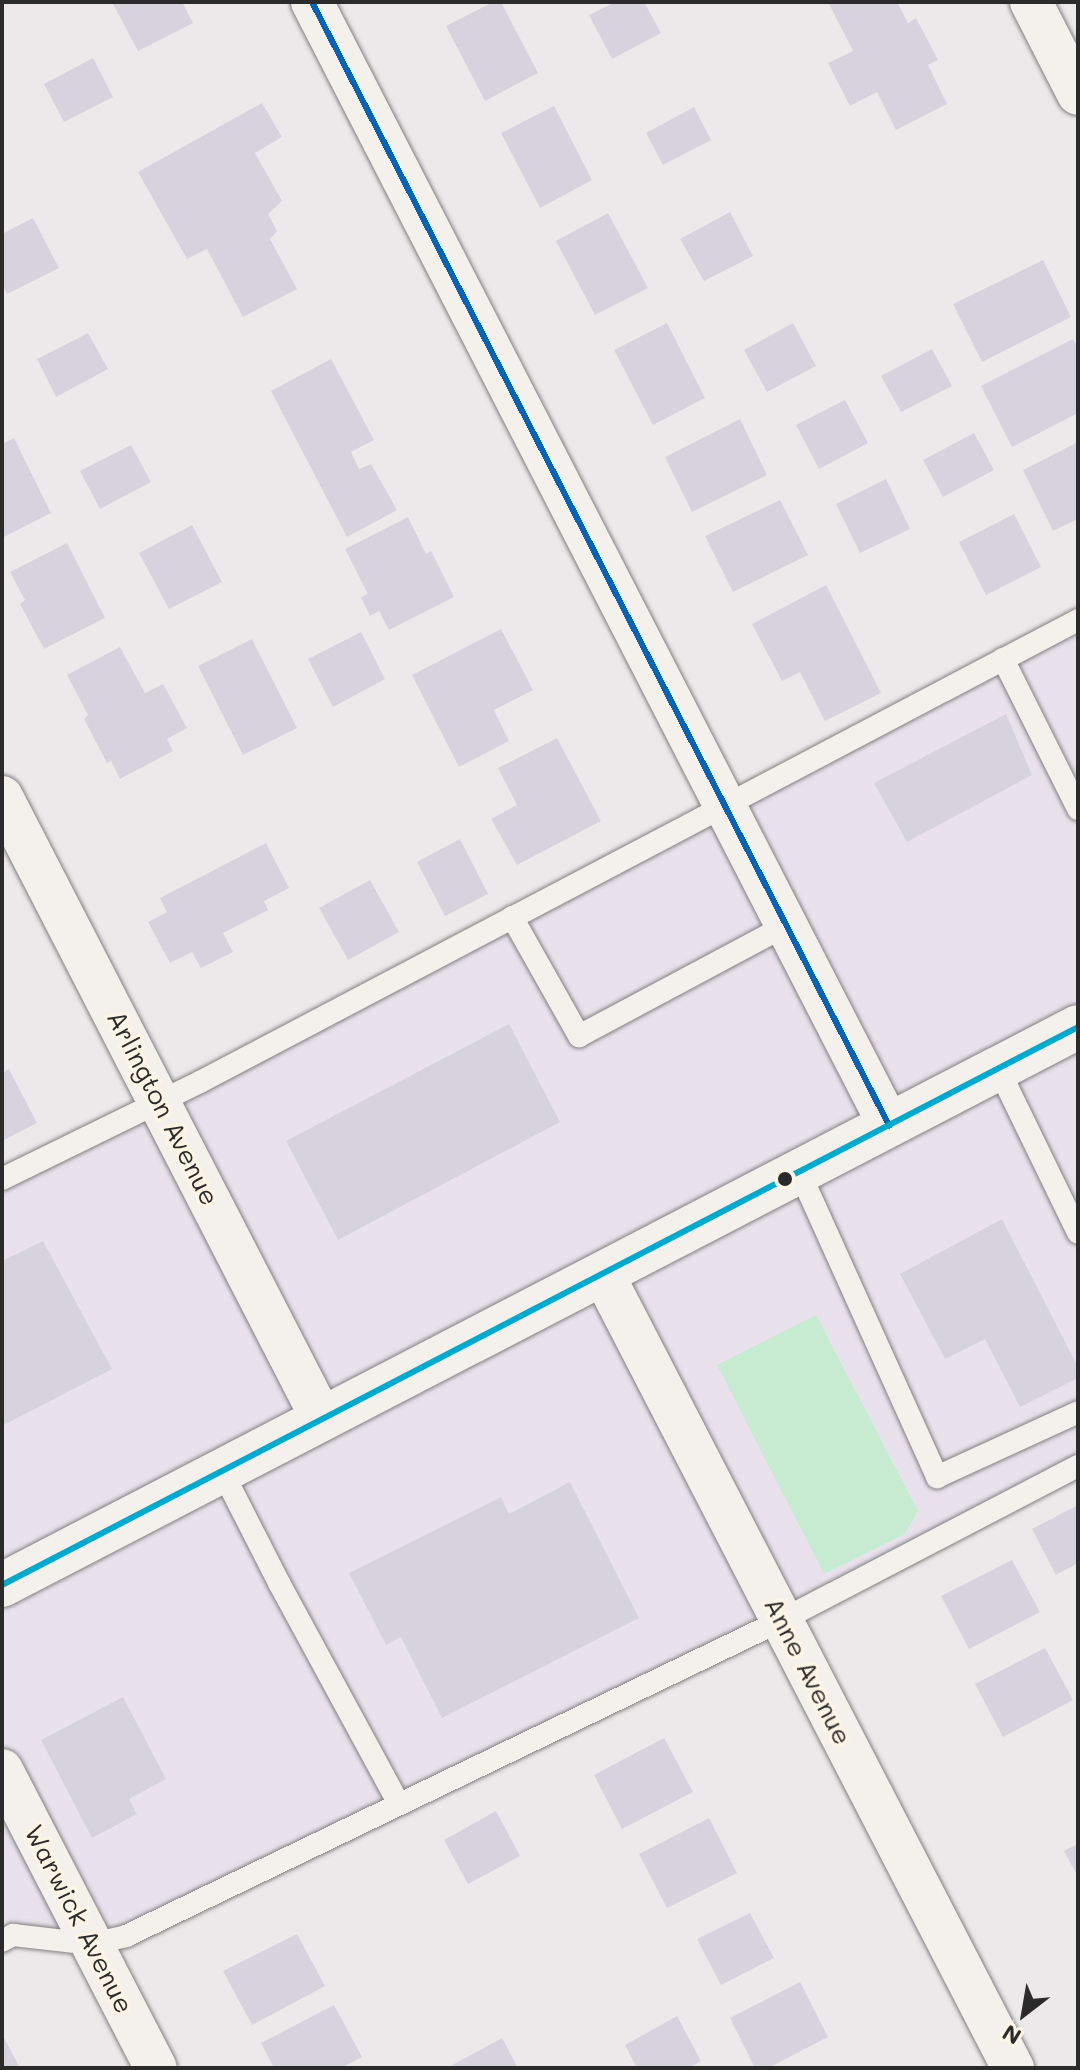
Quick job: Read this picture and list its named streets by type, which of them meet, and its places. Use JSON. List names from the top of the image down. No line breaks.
{"streets":{"street":["Arlington Avenue","Anne Avenue","Warwick Avenue"]},"north":"bottom left"}
